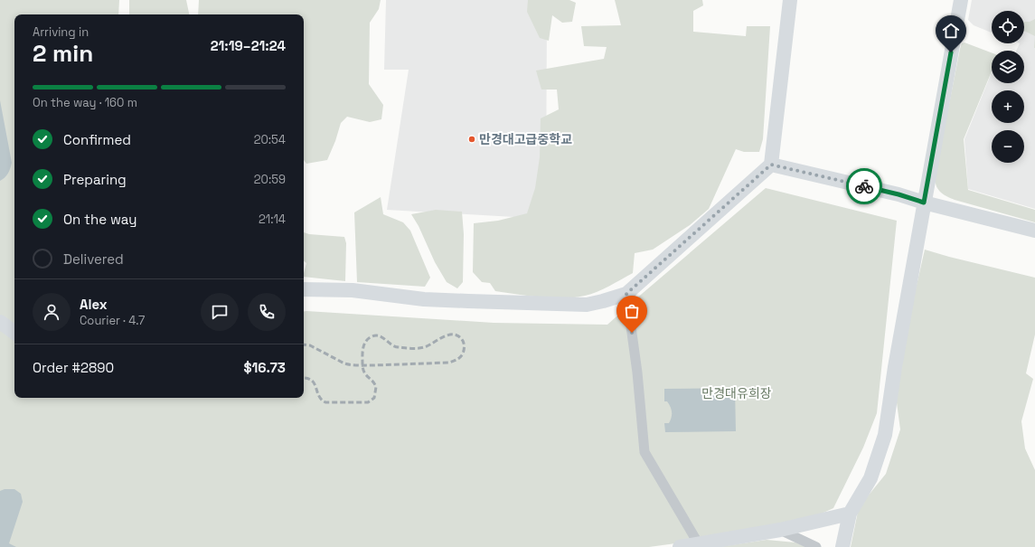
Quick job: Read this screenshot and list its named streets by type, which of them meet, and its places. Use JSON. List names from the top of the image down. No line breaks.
{"parks":["만경대유희장"],"places":["만경대고급중학교"],"page":{"map_buttons":["+","−"],"heading":["2 min","Arriving in","21:19–21:24"],"panel":["Alex","Courier · 4.7","Order #2890","$16.73"],"bar":"On the way · 160 m","list":[["Confirmed","20:54"],["Preparing","20:59"],["On the way","21:14"],"Delivered"]}}
